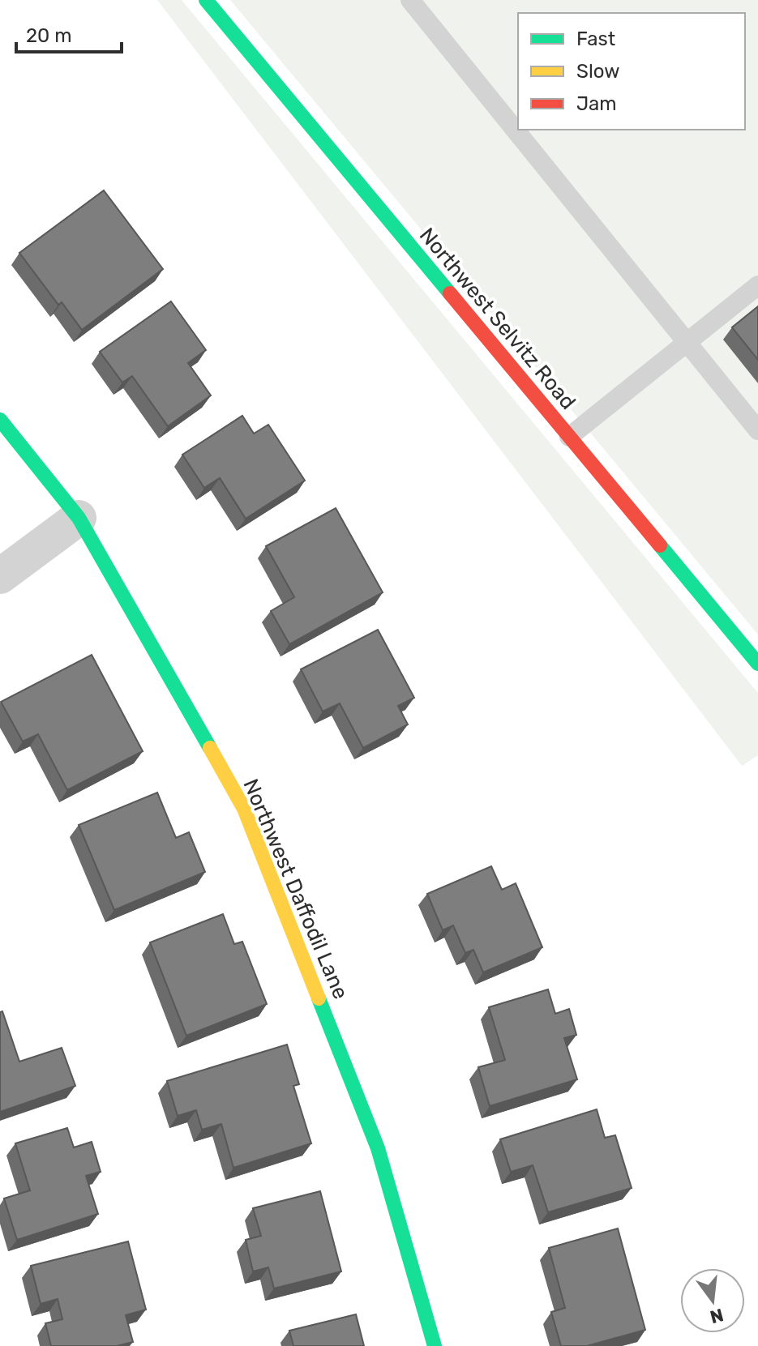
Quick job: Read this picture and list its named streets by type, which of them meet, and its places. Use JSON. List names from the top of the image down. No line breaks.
{"streets":{"street":["Northwest Selvitz Road","Northwest Daffodil Lane"]},"legend":["Fast","Slow","Jam"],"scale_bar":"20 m","north":"bottom"}
